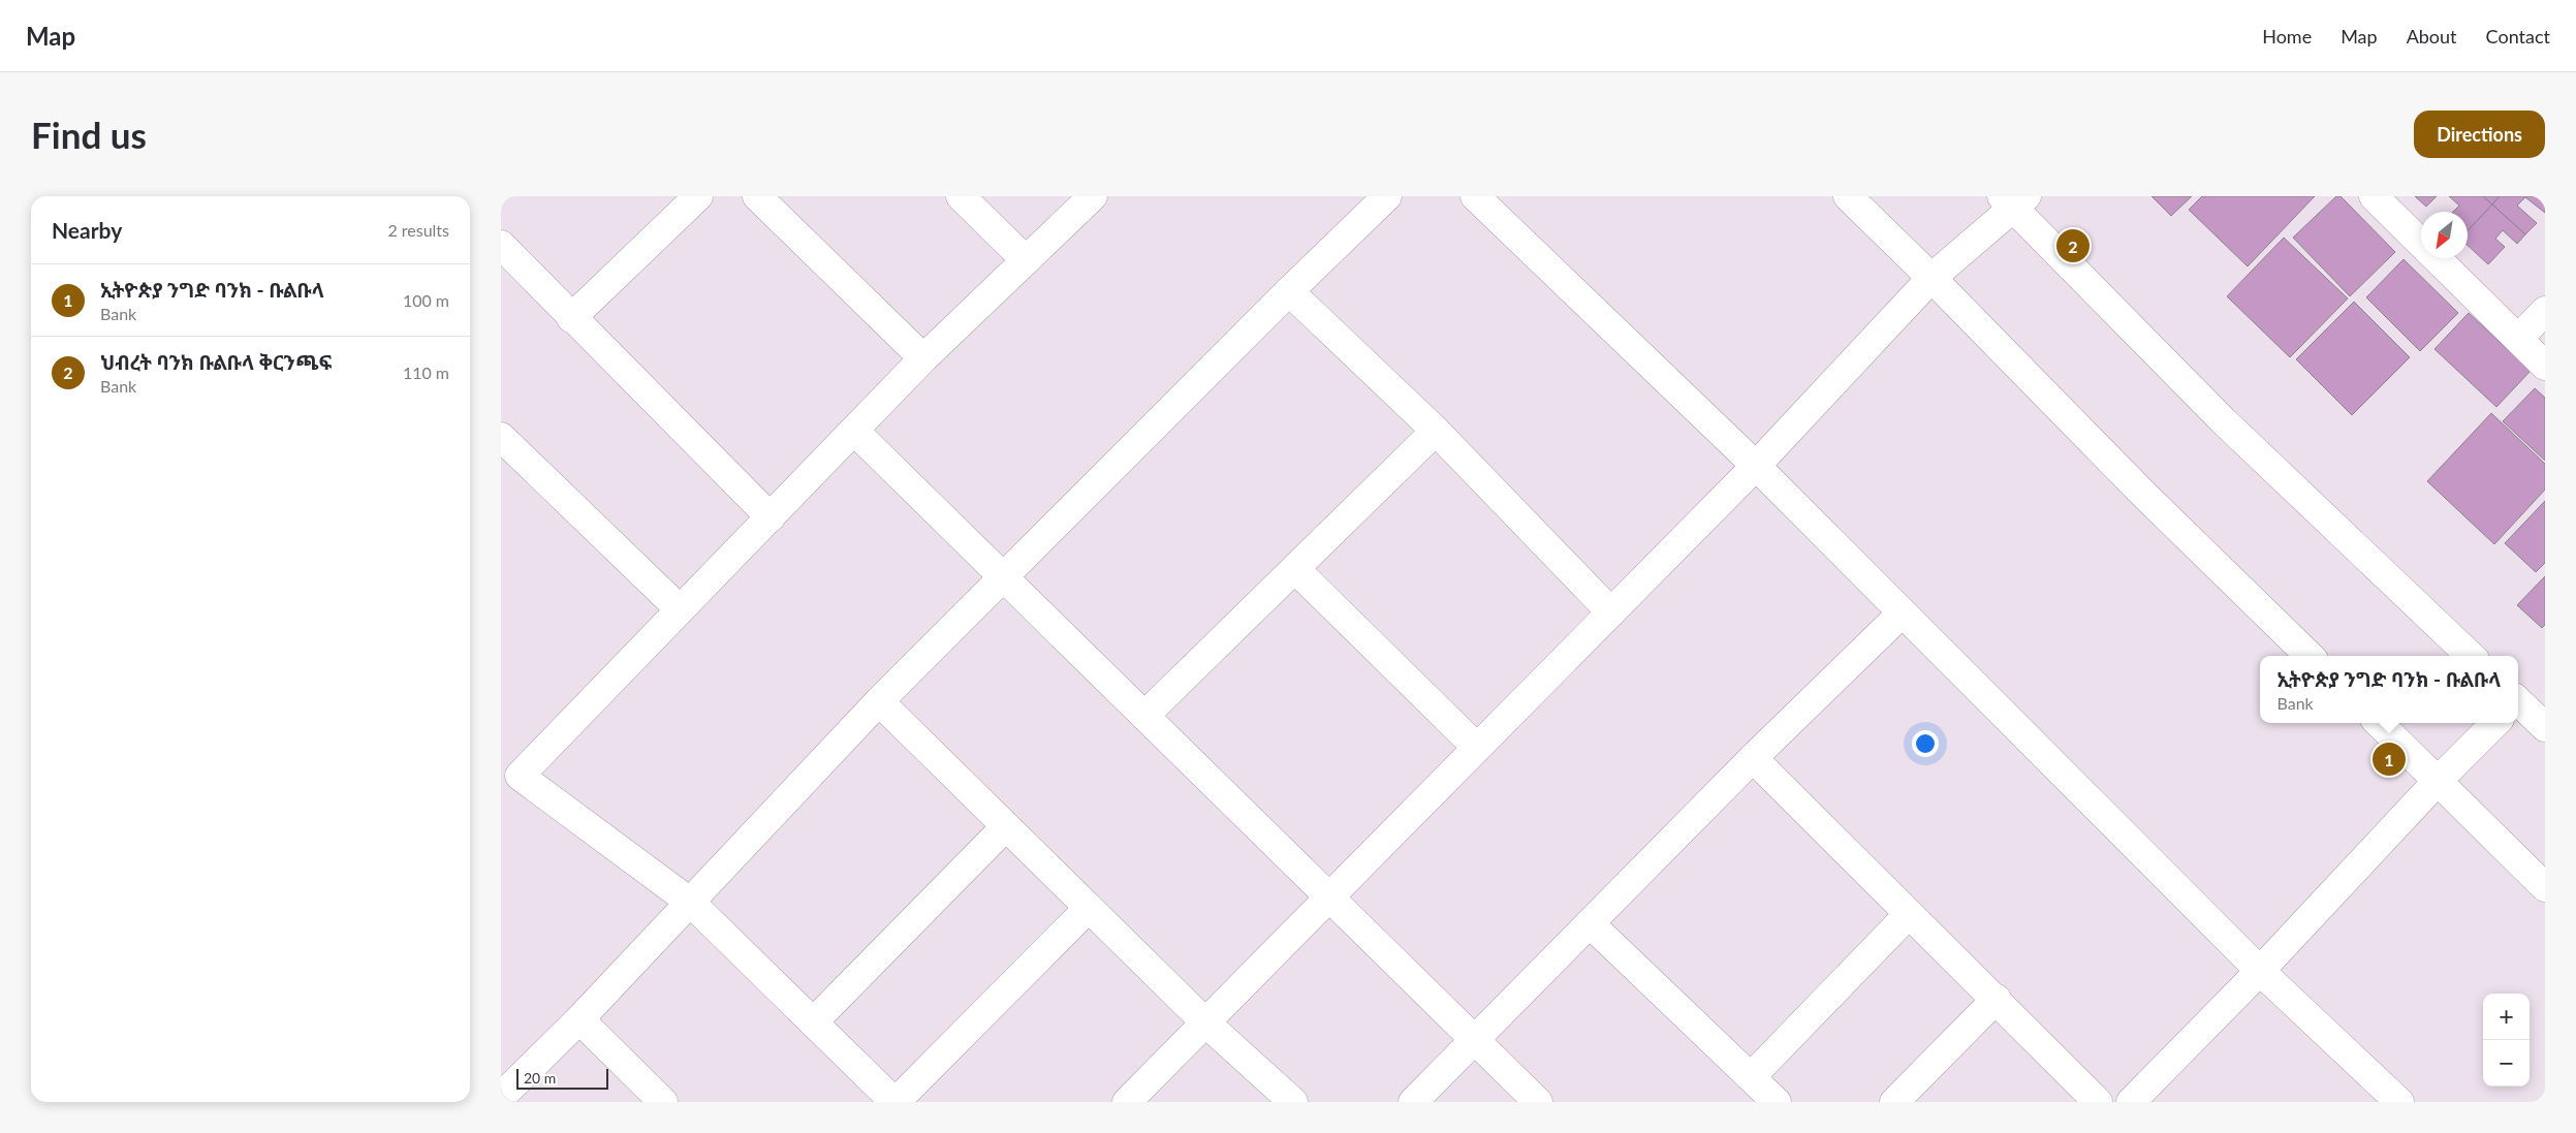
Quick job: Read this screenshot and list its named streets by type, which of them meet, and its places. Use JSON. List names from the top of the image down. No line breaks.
{"scale_bar":"20 m","north":"bottom left","page":{"header":"Map","nav":["Home","Map","About","Contact"],"buttons":"Directions","title":"Find us","heading":["Nearby","2 results"],"pins":["2","1"],"list":[{"mark":"1","name":"ኢትዮጵያ ንግድ ባንክ - ቡልቡላ","note":"Bank","value":"100 m"},{"mark":"2","name":"ህብረት ባንክ ቡልቡላ ቅርንጫፍ","note":"Bank","value":"110 m"}],"popup":["ኢትዮጵያ ንግድ ባንክ - ቡልቡላ","Bank"],"map_buttons":["+","−"],"scale":"20 m"}}
